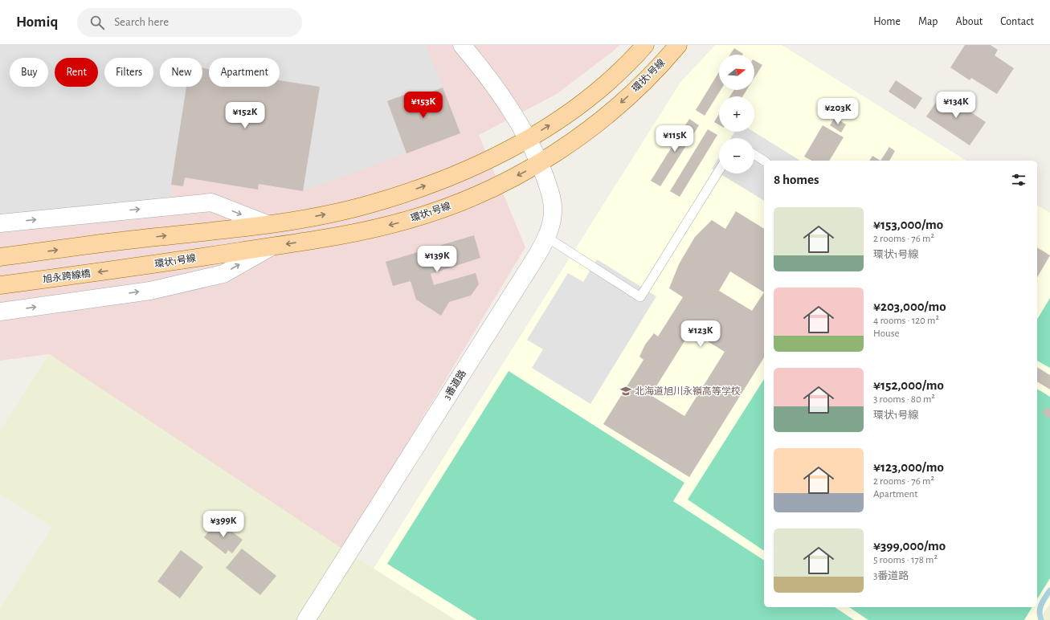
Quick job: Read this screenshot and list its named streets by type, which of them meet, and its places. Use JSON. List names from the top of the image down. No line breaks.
{"streets":{"main road":["環状1号線","旭永跨線橋"],"street":["3番道路"]},"crossings":[["環状1号線","旭永跨線橋"],["環状1号線","3番道路"]],"places":{"school or university":["北海道旭川永嶺高等学校"]},"north":"right","page":{"header":"Homiq","search":"Search here","nav":["Home","Map","About","Contact"],"map_buttons":["+","−"],"chip":["Buy","Rent","Filters","New","Apartment"],"price":["¥153K","¥134K","¥203K","¥152K","¥115K","¥139K","¥123K","¥399K"],"heading":"8 homes","list":[{"name":"¥153,000/mo","note":"2 rooms · 76 m² · 環状1号線"},{"name":"¥203,000/mo","note":"4 rooms · 120 m² · House"},{"name":"¥152,000/mo","note":"3 rooms · 80 m² · 環状1号線"},{"name":"¥123,000/mo","note":"2 rooms · 76 m² · Apartment"},{"name":"¥399,000/mo","note":"5 rooms · 178 m² · 3番道路"}]}}
